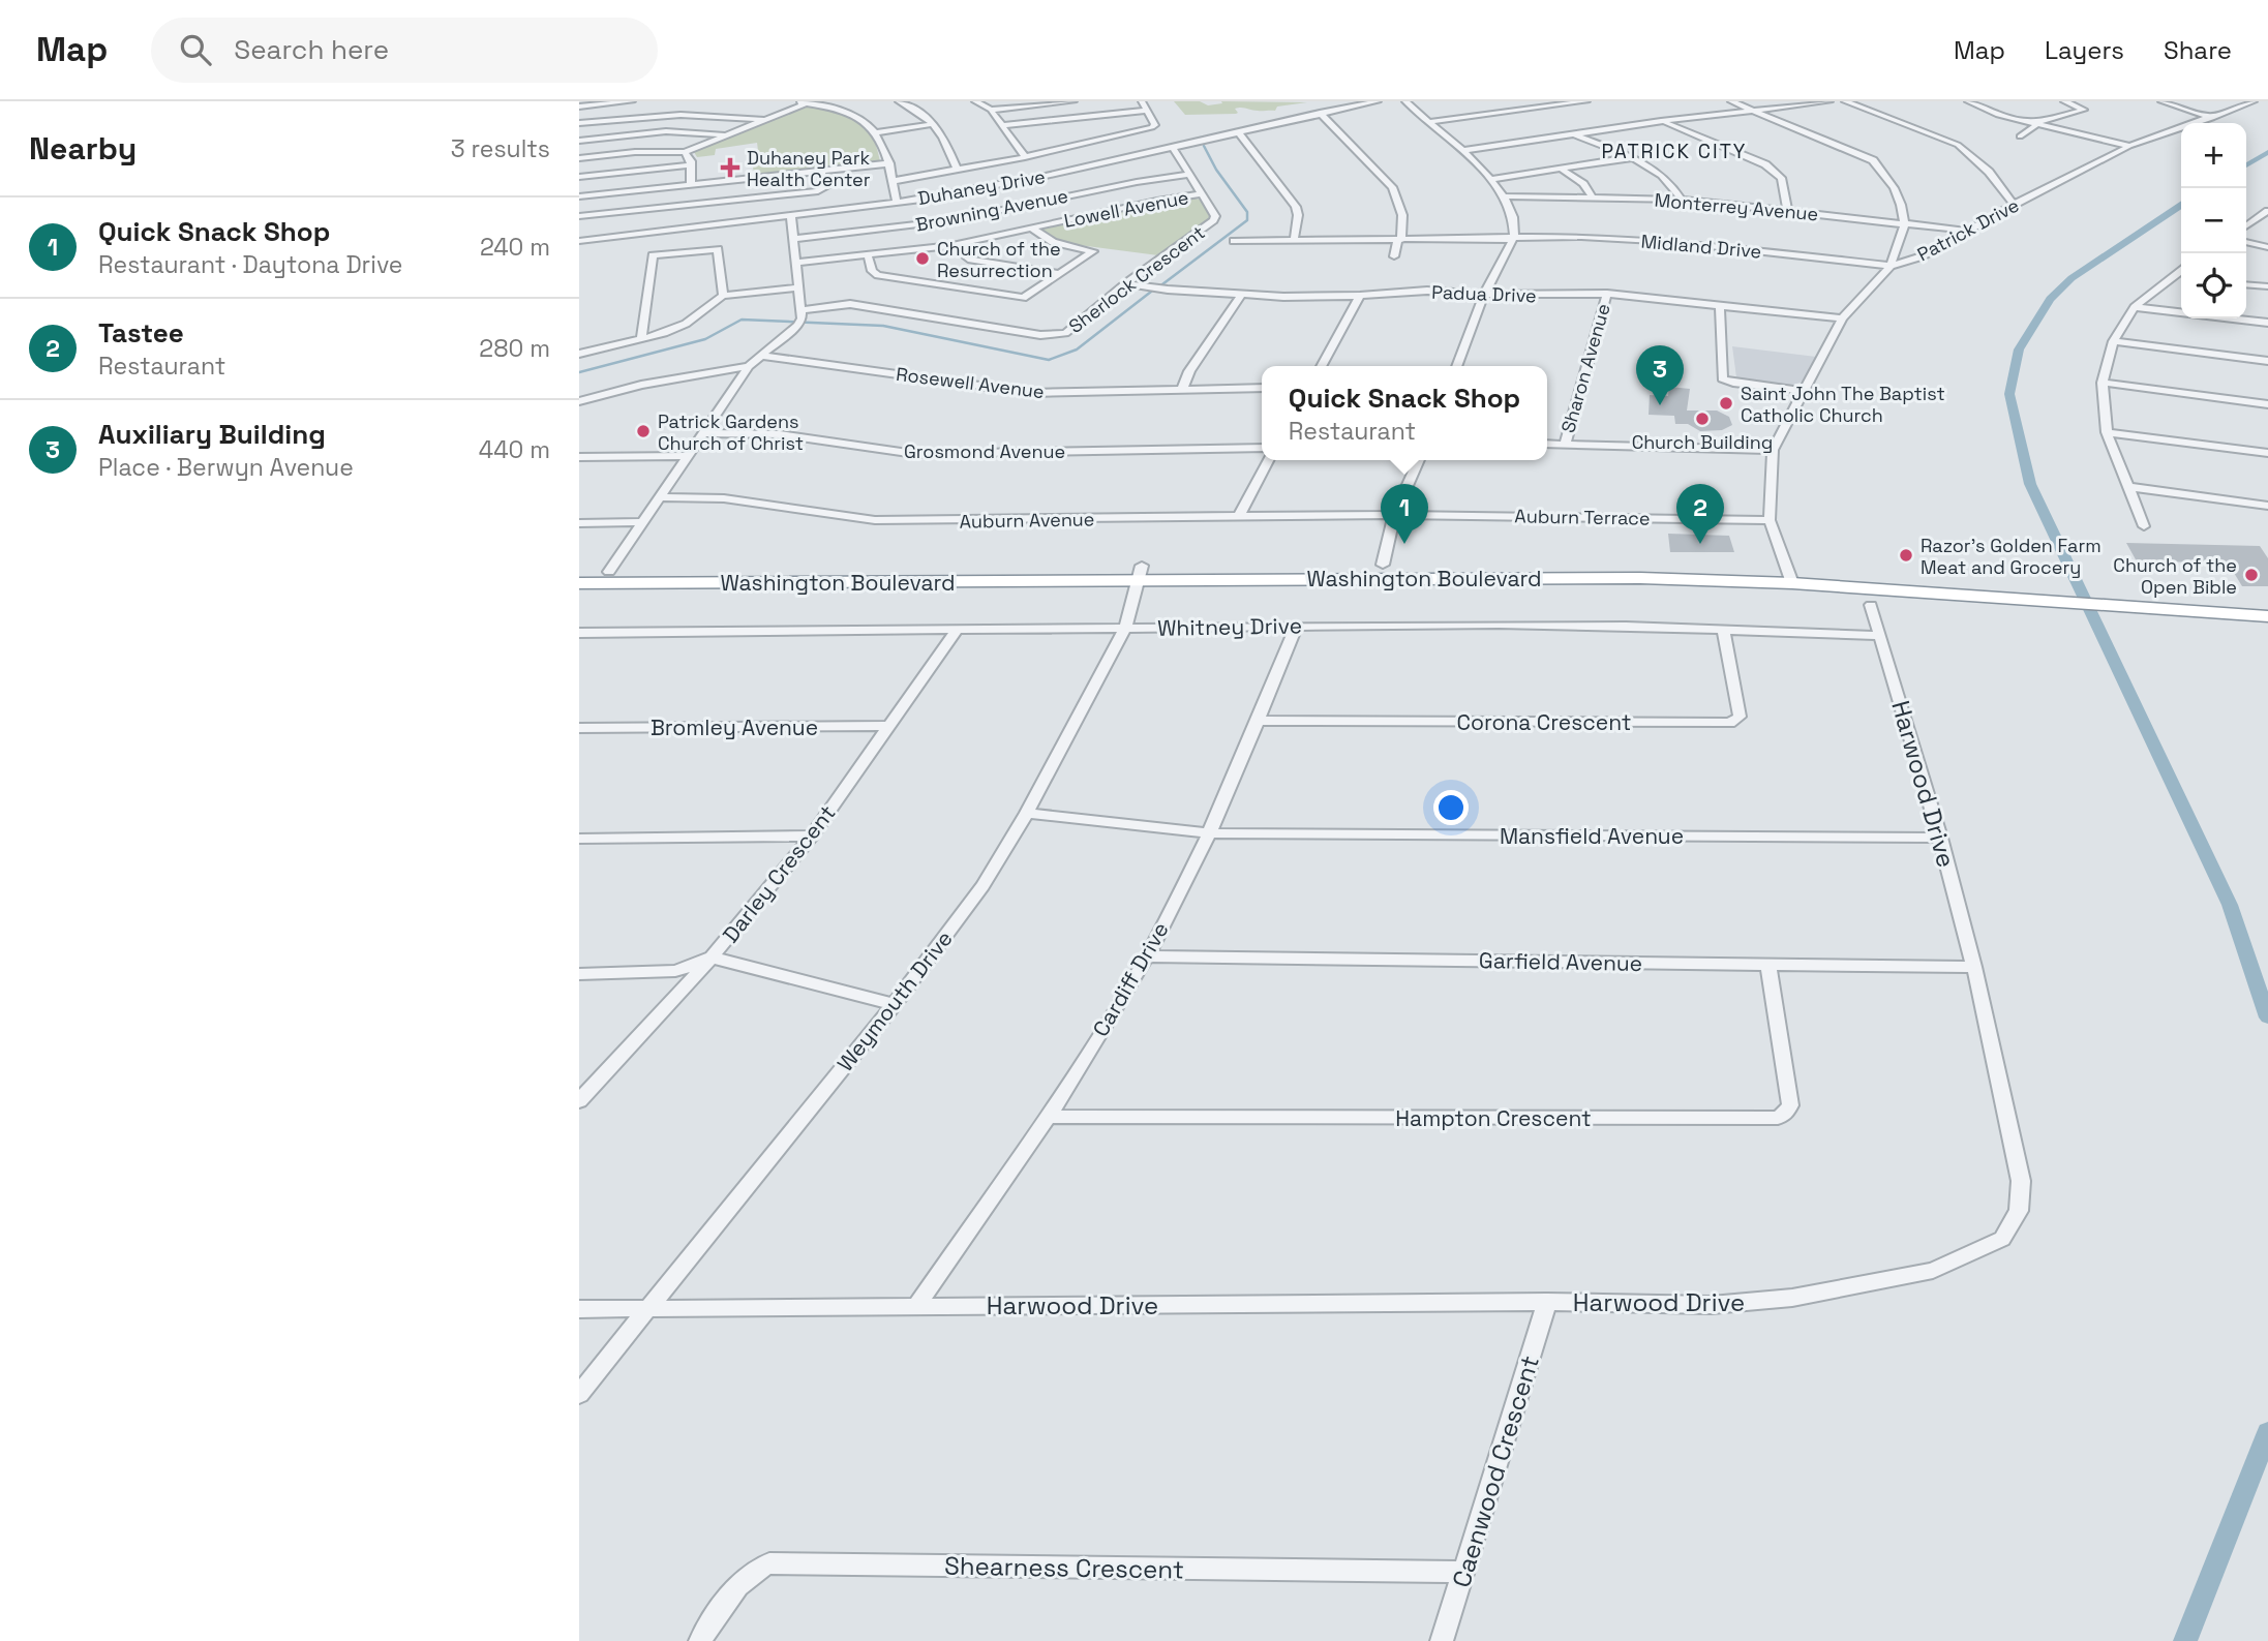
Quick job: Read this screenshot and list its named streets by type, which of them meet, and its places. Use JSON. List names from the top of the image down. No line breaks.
{"streets":{"highway":["Washington Boulevard"],"street":["Duhaney Drive","Monterrey Avenue","Lowell Avenue","Browning Avenue","Patrick Drive","Midland Drive","Sherlock Crescent","Padua Drive","Sharon Avenue","Rosewell Avenue","Grosmond Avenue","Auburn Terrace","Auburn Avenue","Whitney Drive","Corona Crescent","Bromley Avenue","Harwood Drive","Mansfield Avenue","Darley Crescent","Garfield Avenue","Cardiff Drive","Weymouth Drive","Hampton Crescent","Caenwood Crescent","Shearness Crescent"]},"crossings":[["Duhaney Drive","Sherlock Crescent"],["Monterrey Avenue","Patrick Drive"],["Lowell Avenue","Sherlock Crescent"],["Browning Avenue","Sherlock Crescent"],["Patrick Drive","Midland Drive"],["Patrick Drive","Padua Drive"],["Patrick Drive","Auburn Terrace"],["Patrick Drive","Washington Boulevard"],["Sherlock Crescent","Padua Drive"],["Padua Drive","Sharon Avenue"],["Auburn Terrace","Auburn Avenue"],["Washington Boulevard","Weymouth Drive"],["Whitney Drive","Corona Crescent"],["Whitney Drive","Harwood Drive"],["Whitney Drive","Darley Crescent"],["Whitney Drive","Cardiff Drive"],["Whitney Drive","Weymouth Drive"],["Corona Crescent","Cardiff Drive"],["Bromley Avenue","Darley Crescent"],["Harwood Drive","Mansfield Avenue"],["Harwood Drive","Garfield Avenue"],["Harwood Drive","Cardiff Drive"],["Harwood Drive","Weymouth Drive"],["Harwood Drive","Caenwood Crescent"],["Mansfield Avenue","Cardiff Drive"],["Mansfield Avenue","Weymouth Drive"],["Garfield Avenue","Cardiff Drive"],["Garfield Avenue","Hampton Crescent"],["Cardiff Drive","Hampton Crescent"],["Caenwood Crescent","Shearness Crescent"]],"districts":["PATRICK CITY"],"places":{"health":["Duhaney Park Health Center"],"other":["Church of the Resurrection","Saint John The Baptist Catholic Church","Church Building","Patrick Gardens Church of Christ","Razor's Golden Farm Meat and Grocery","Church of the Open Bible"]},"page":{"header":"Map","search":"Search here","nav":["Map","Layers","Share"],"heading":["Nearby","3 results"],"map_buttons":["+","−"],"list":[{"mark":"1","name":"Quick Snack Shop","note":"Restaurant · Daytona Drive","value":"240 m"},{"mark":"2","name":"Tastee","note":"Restaurant","value":"280 m"},{"mark":"3","name":"Auxiliary Building","note":"Place · Berwyn Avenue","value":"440 m"}],"pins":["3","1","2"],"popup":["Quick Snack Shop","Restaurant"]}}
